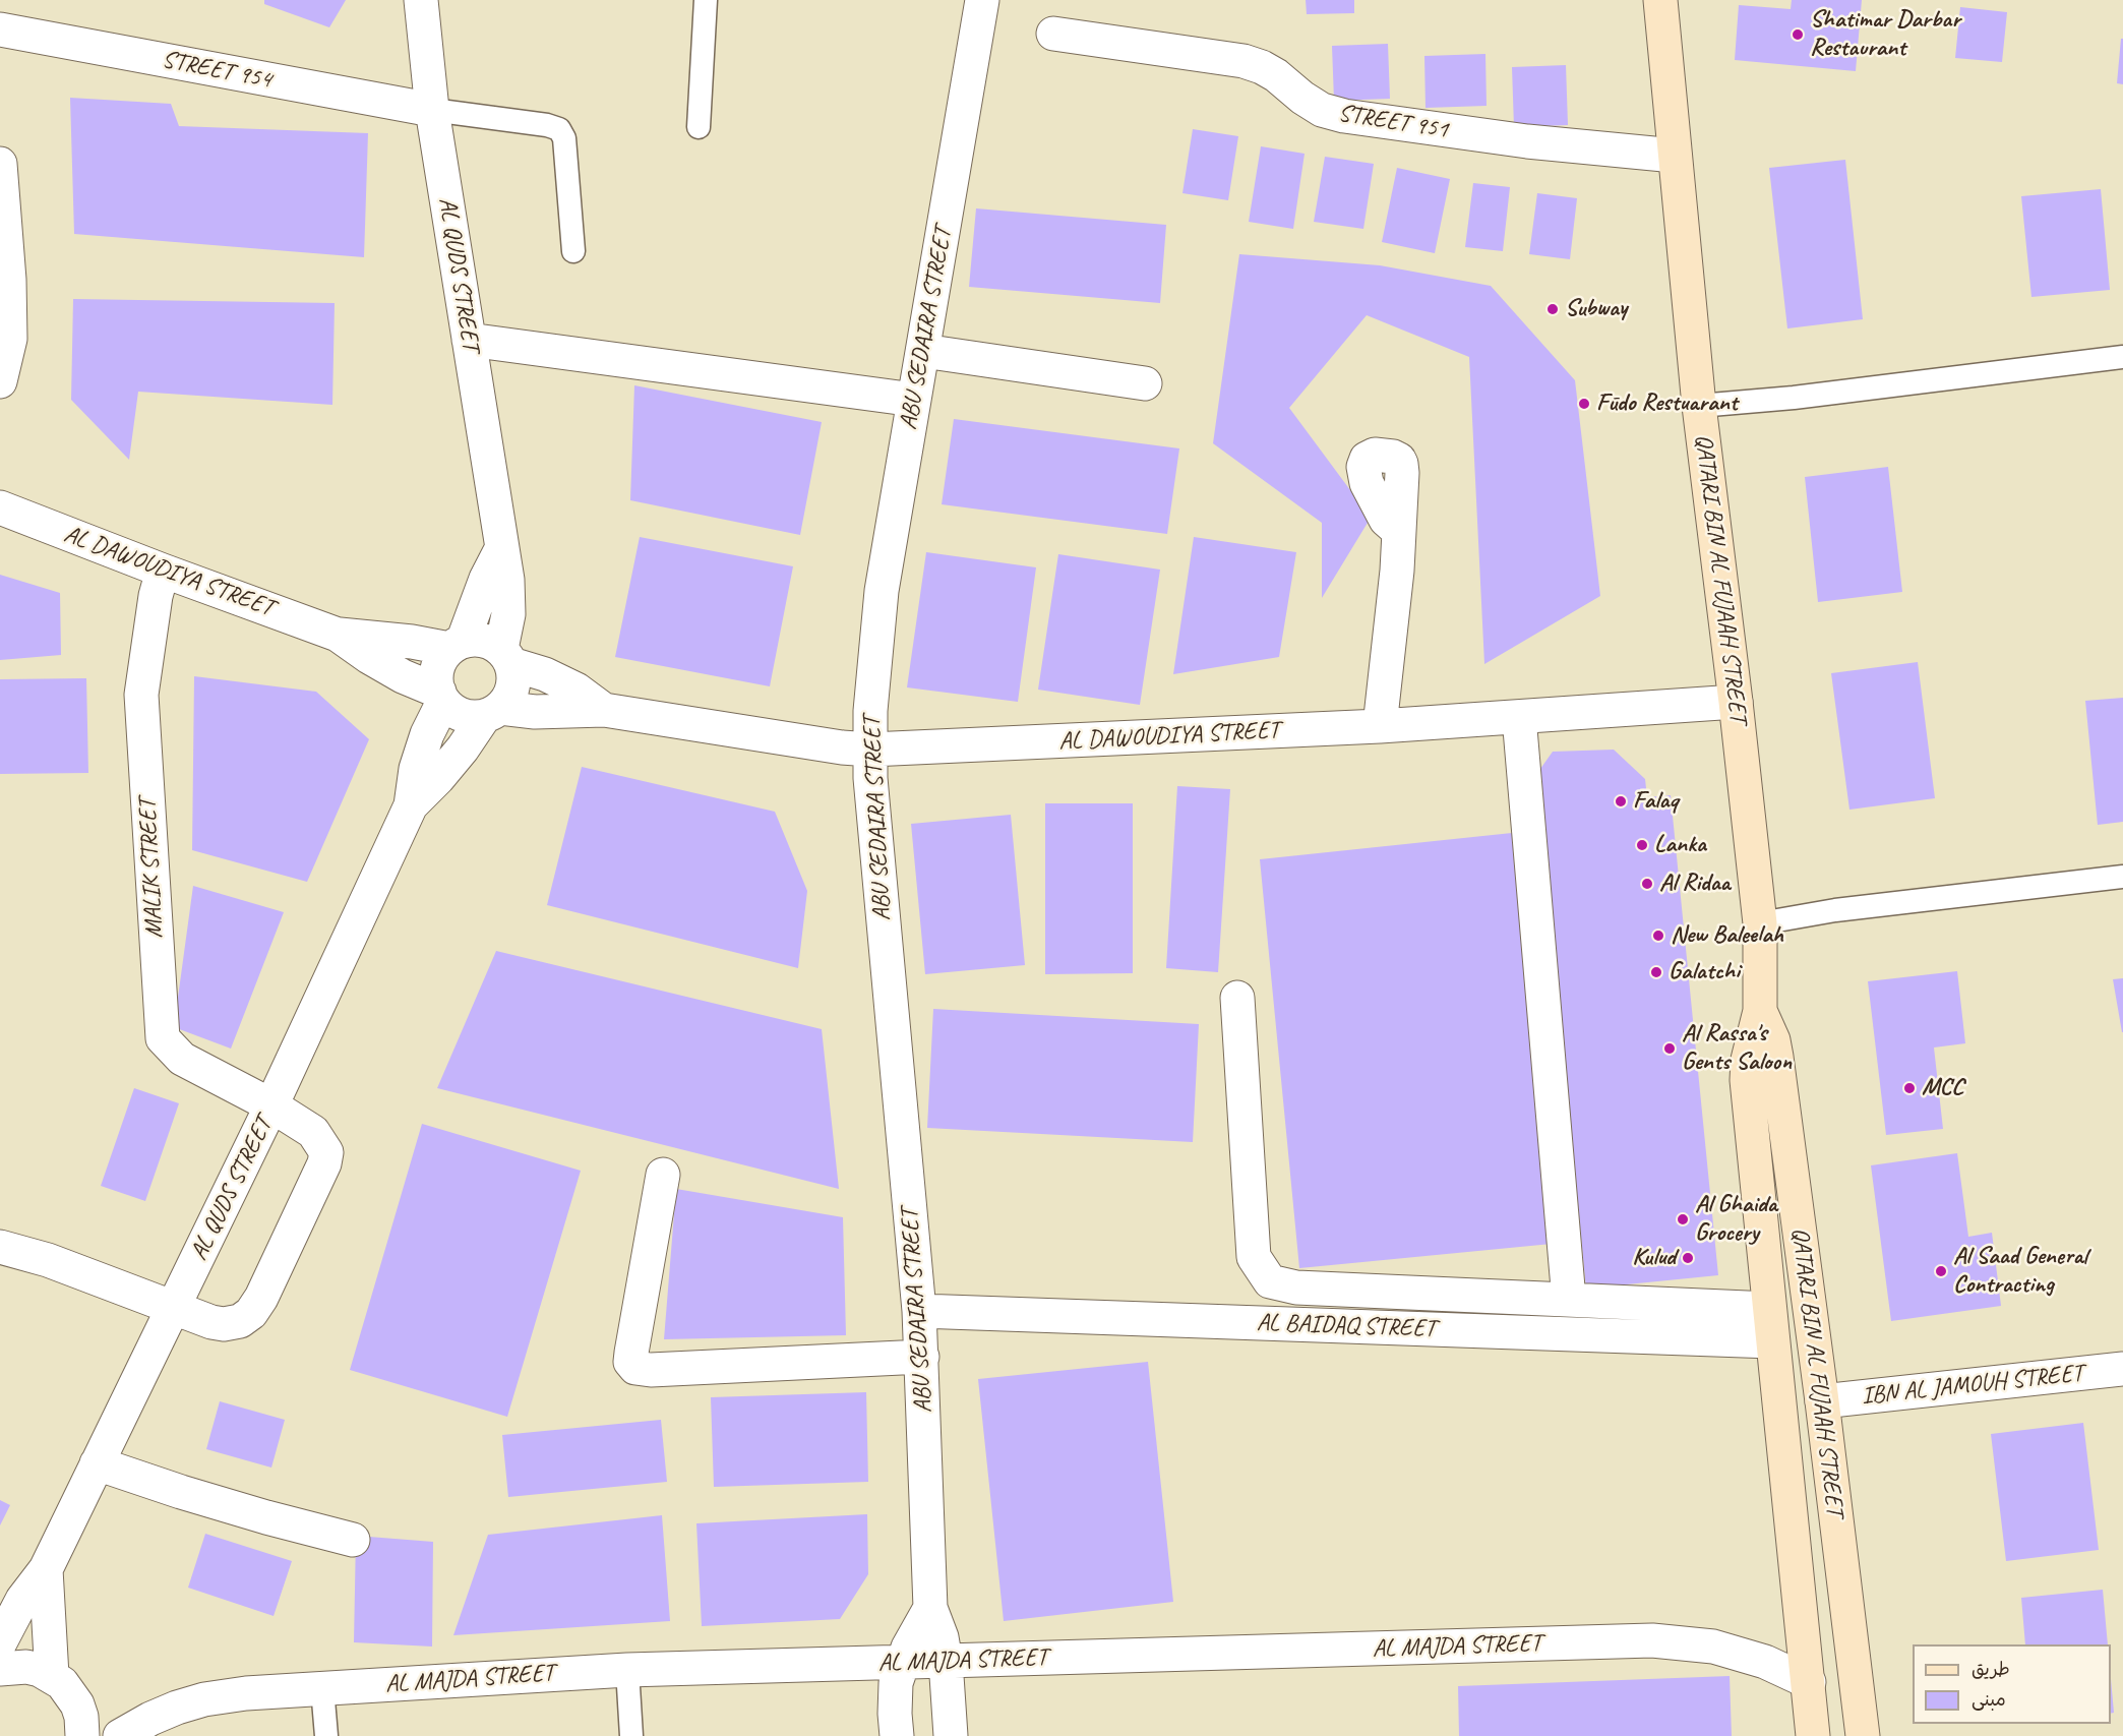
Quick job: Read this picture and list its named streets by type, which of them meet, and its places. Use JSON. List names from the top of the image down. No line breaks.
{"streets":{"street":["STREET 954","STREET 951","AL QUDS STREET","ABU SEDAIRA STREET","AL DAWOUDIYA STREET","QATARI BIN AL FUJAAH STREET","MALIK STREET","AL BAIDAQ STREET","IBN AL JAMOUH STREET","AL MAJDA STREET"]},"crossings":[["STREET 954","AL QUDS STREET"],["STREET 951","QATARI BIN AL FUJAAH STREET"],["AL QUDS STREET","AL DAWOUDIYA STREET"],["AL QUDS STREET","MALIK STREET"],["ABU SEDAIRA STREET","AL DAWOUDIYA STREET"],["ABU SEDAIRA STREET","AL BAIDAQ STREET"],["ABU SEDAIRA STREET","AL MAJDA STREET"],["AL DAWOUDIYA STREET","QATARI BIN AL FUJAAH STREET"],["AL DAWOUDIYA STREET","MALIK STREET"],["QATARI BIN AL FUJAAH STREET","AL BAIDAQ STREET"],["QATARI BIN AL FUJAAH STREET","IBN AL JAMOUH STREET"],["QATARI BIN AL FUJAAH STREET","AL MAJDA STREET"]],"places":["Shatimar Darbar Restaurant","Subway","Fūdo Restuarant","Falaq","Lanka","Al Ridaa","New Baleelah","Galatchi","Al Rassa's Gents Saloon","MCC","Al Ghaida Grocery","Kulud","Al Saad General Contracting"],"legend":["طريق","مبنى"]}
